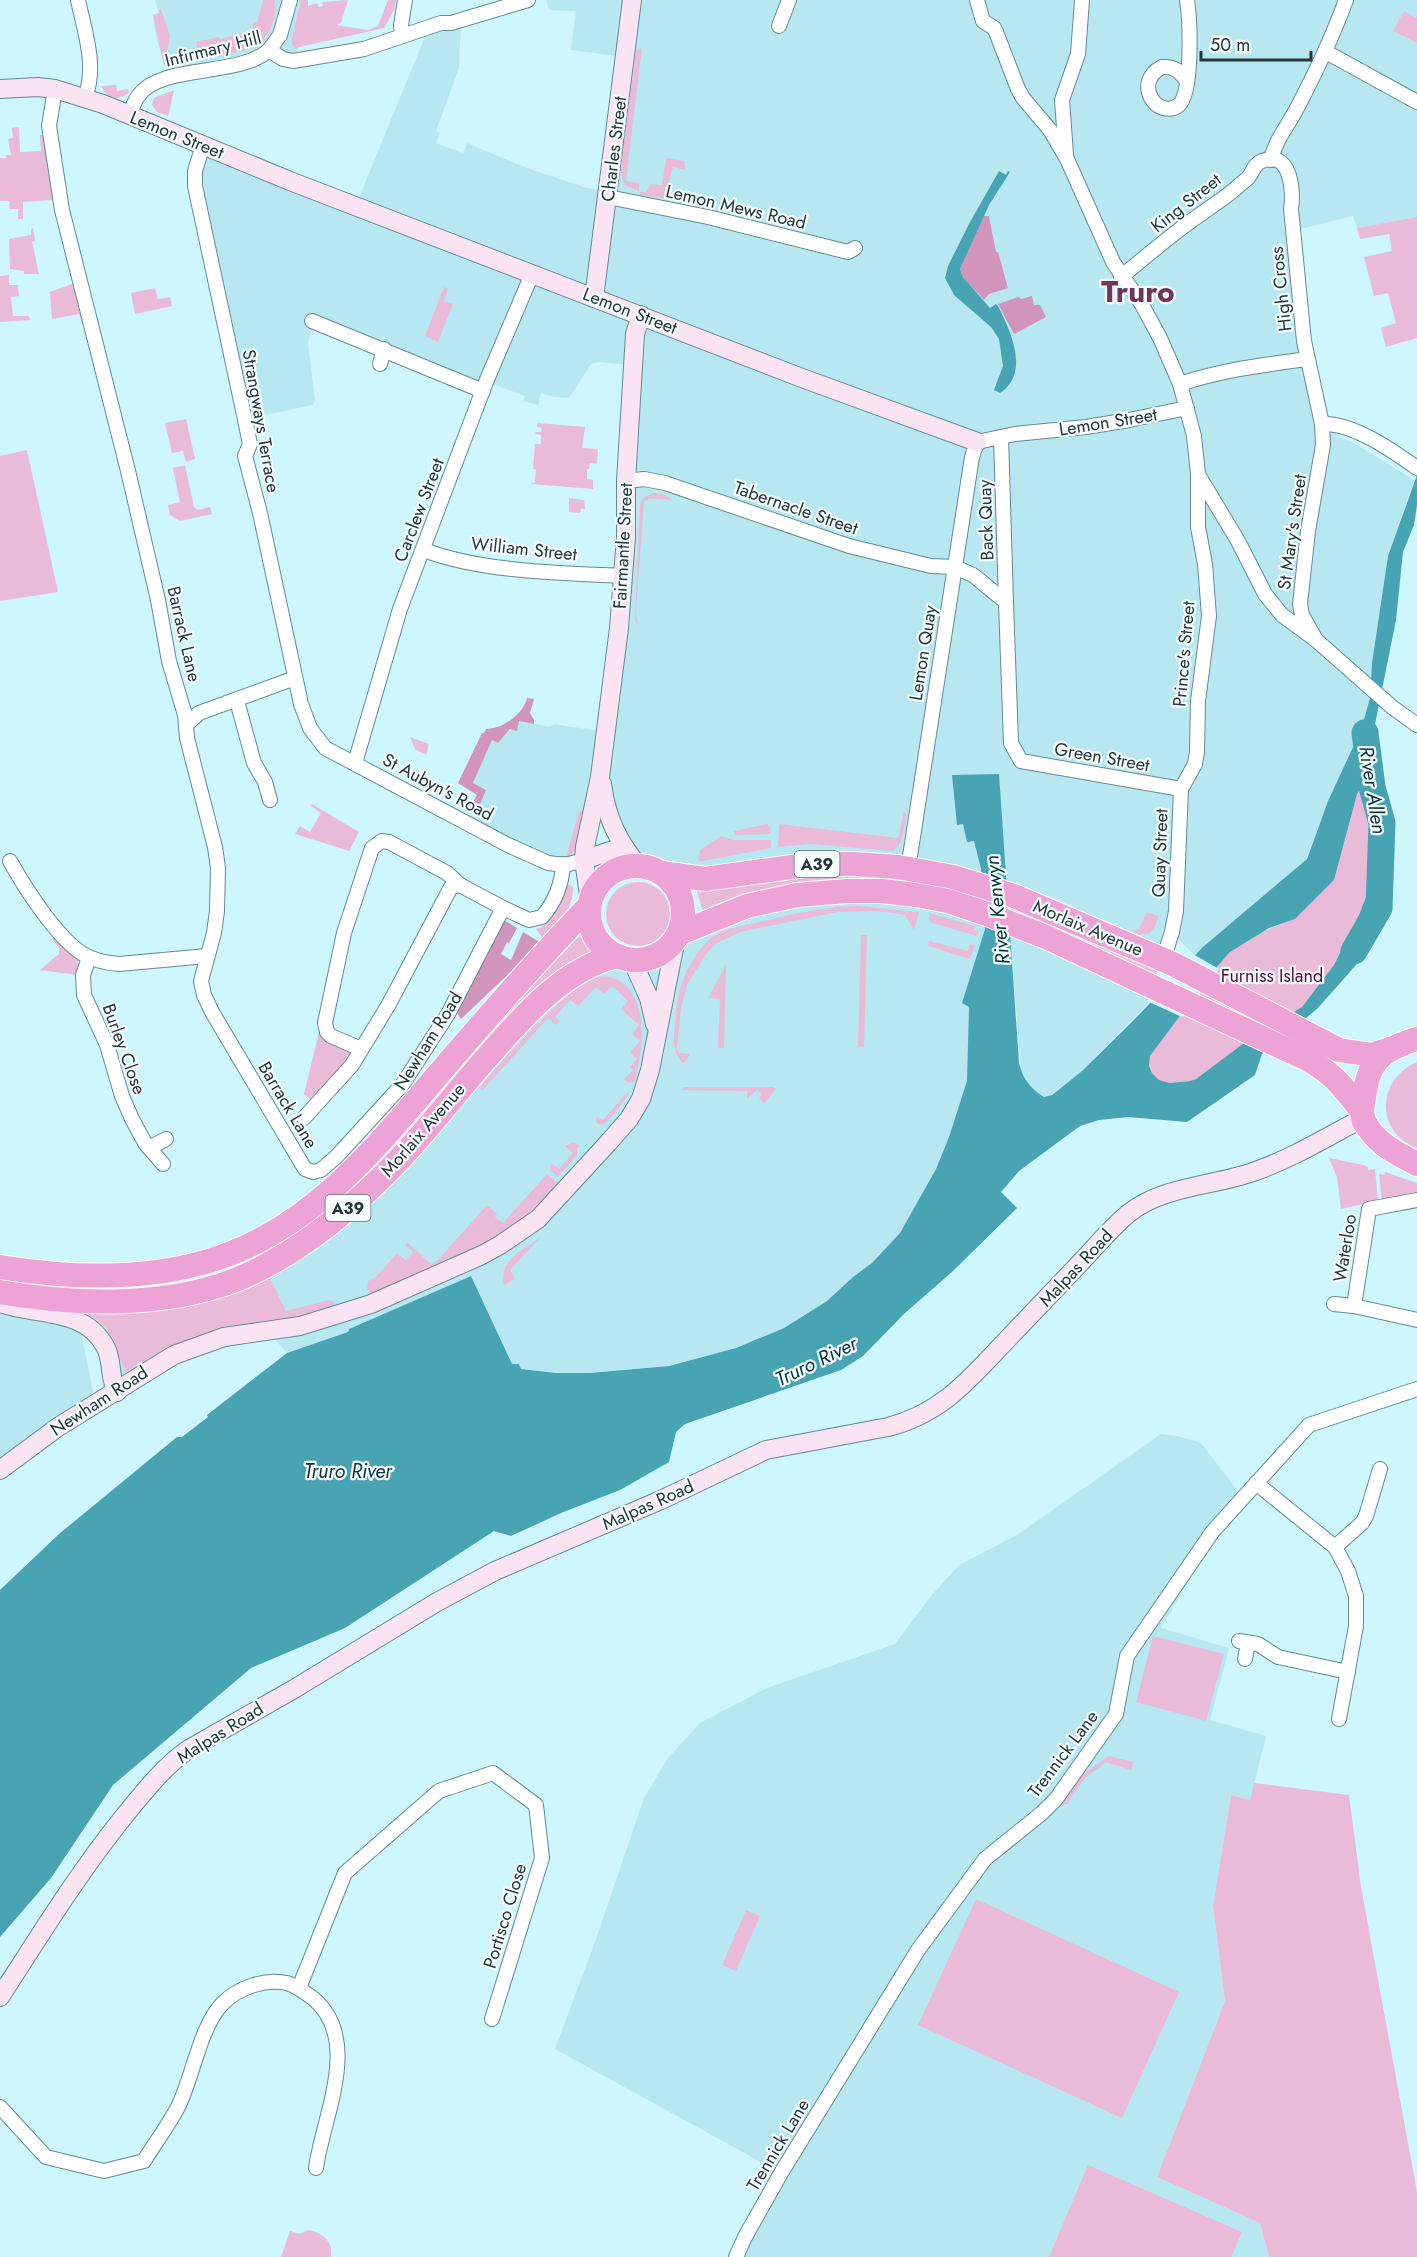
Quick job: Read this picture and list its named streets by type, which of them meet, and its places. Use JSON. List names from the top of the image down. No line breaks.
{"streets":{"highway":["A39","Morlaix Avenue"],"street":["Infirmary Hill","Lemon Street","Charles Street","King Street","Lemon Mews Road","High Cross","Strangways Terrace","Tabernacle Street","Carclew Street","Back Quay","St Mary's Street","Fairmantle Street","William Street","Barrack Lane","Lemon Quay","Prince's Street","Green Street","St Aubyn's Road","Quay Street","Newham Road","Burley Close","Waterloo","Malpas Road","Trennick Lane","Portisco Close"]},"crossings":[["Infirmary Hill","Lemon Street"],["Lemon Street","Charles Street"],["Lemon Street","Strangways Terrace"],["Lemon Street","Carclew Street"],["Lemon Street","Back Quay"],["Lemon Street","Fairmantle Street"],["Lemon Street","Barrack Lane"],["Lemon Street","Lemon Quay"],["Lemon Street","Prince's Street"],["Charles Street","Lemon Mews Road"],["King Street","High Cross"],["King Street","Prince's Street"],["High Cross","St Mary's Street"],["Strangways Terrace","St Aubyn's Road"],["Tabernacle Street","Back Quay"],["Tabernacle Street","Fairmantle Street"],["Tabernacle Street","Lemon Quay"],["Carclew Street","William Street"],["Carclew Street","St Aubyn's Road"],["Back Quay","Lemon Quay"],["Back Quay","Green Street"],["Fairmantle Street","William Street"],["Fairmantle Street","St Aubyn's Road"],["Fairmantle Street","A39"],["Fairmantle Street","Morlaix Avenue"],["Fairmantle Street","Newham Road"],["Barrack Lane","Newham Road"],["Lemon Quay","Morlaix Avenue"],["Prince's Street","Quay Street"],["Green Street","Quay Street"],["Quay Street","Morlaix Avenue"],["A39","Morlaix Avenue"],["A39","Newham Road"],["Morlaix Avenue","Newham Road"],["Morlaix Avenue","Malpas Road"]],"districts":["Truro"],"water":["River Allen","River Kenwyn","Truro River"],"parks":["Furniss Island"],"scale_bar":"50 m"}
